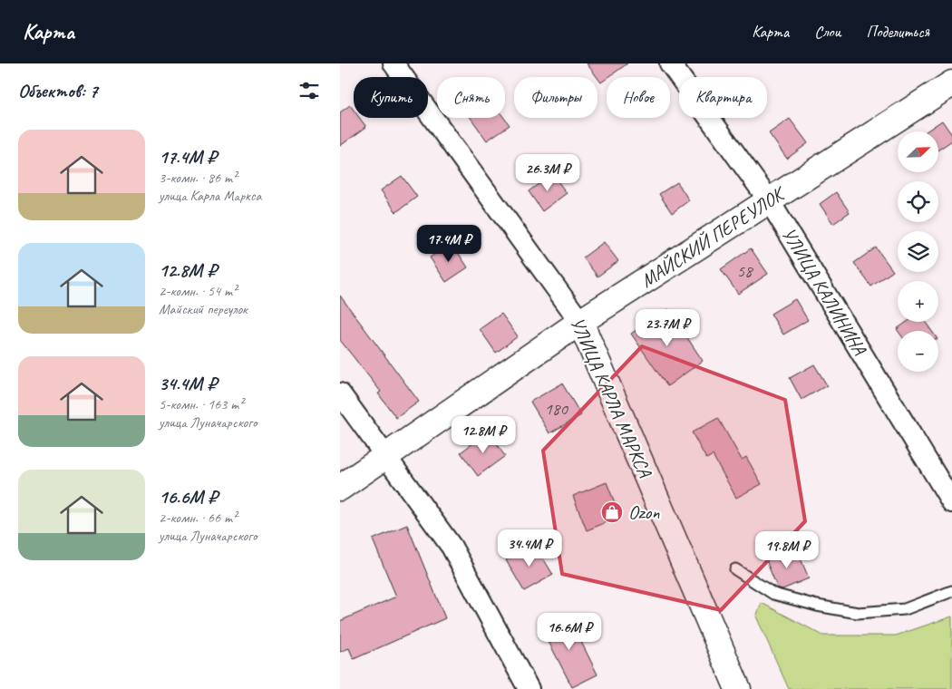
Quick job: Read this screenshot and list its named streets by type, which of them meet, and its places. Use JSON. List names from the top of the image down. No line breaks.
{"streets":{"main road":["МАЙСКИЙ ПЕРЕУЛОК","УЛИЦА КАРЛА МАРКСА"],"street":["УЛИЦА КАЛИНИНА"]},"crossings":[["МАЙСКИЙ ПЕРЕУЛОК","УЛИЦА КАЛИНИНА"],["МАЙСКИЙ ПЕРЕУЛОК","УЛИЦА КАРЛА МАРКСА"]],"places":{"shop":["Ozon"]},"house_numbers":["58","180"],"north":"top right","page":{"header":"Карта","nav":["Карта","Слои","Поделиться"],"heading":"Объектов: 7","chip":["Купить","Снять","Фильтры","Новое","Квартира"],"list":[{"name":"17.4M ₽","note":"3-комн. · 86 m² · улица Карла Маркса"},{"name":"12.8M ₽","note":"2-комн. · 54 m² · Майский переулок"},{"name":"34.4M ₽","note":"5-комн. · 163 m² · улица Луначарского"},{"name":"16.6M ₽","note":"2-комн. · 66 m² · улица Луначарского"}],"map_buttons":["+","−"],"price":["26.3M ₽","17.4M ₽","23.7M ₽","12.8M ₽","34.4M ₽","19.8M ₽","16.6M ₽"]}}
